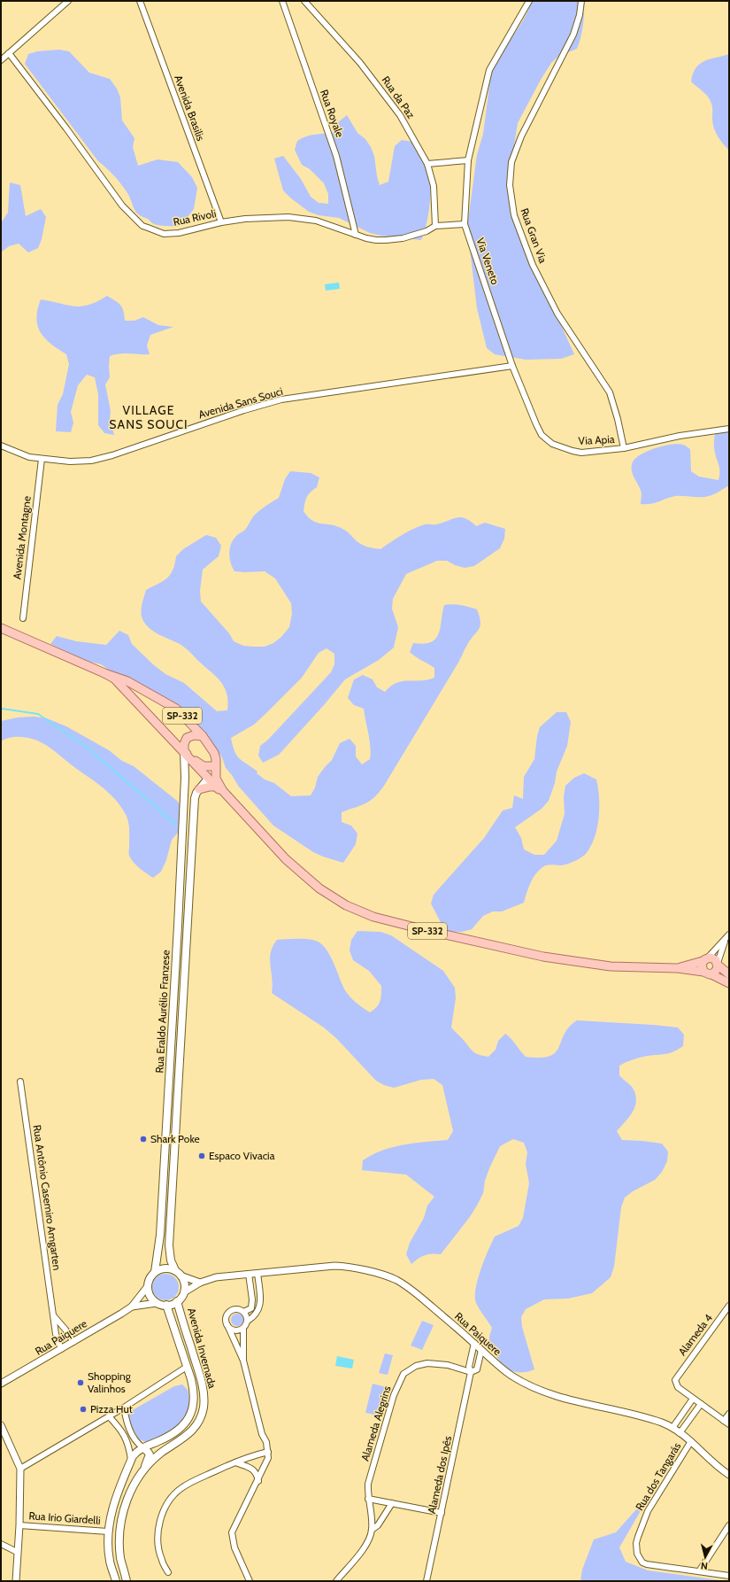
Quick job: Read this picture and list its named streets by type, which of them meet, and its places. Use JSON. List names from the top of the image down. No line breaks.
{"streets":{"main road":["SP-332","Rua Eraldo Aurélio Franzese","Avenida Invernada"],"street":["Rua da Paz","Avenida Brasilis","Rua Royale","Rua Rivoli","Rua Gran Via","Via Veneto","Avenida Sans Souci","Via Apia","Avenida Montagne","Rua Antônio Casemiro Amgarten","Rua Paiquere","Alameda 4","Alameda Alegrins","Alameda dos Ipês","Rua dos Tangarás","Rua Irio Giardelli"]},"crossings":[["Rua da Paz","Rua Rivoli"],["Avenida Brasilis","Rua Rivoli"],["Rua Royale","Rua Rivoli"],["Rua Rivoli","Via Veneto"],["Rua Gran Via","Via Apia"],["Via Veneto","Avenida Sans Souci"],["Via Veneto","Via Apia"],["Avenida Sans Souci","Via Apia"],["Avenida Sans Souci","Avenida Montagne"],["SP-332","Rua Eraldo Aurélio Franzese"],["Rua Eraldo Aurélio Franzese","Rua Paiquere"],["Rua Eraldo Aurélio Franzese","Avenida Invernada"],["Rua Antônio Casemiro Amgarten","Rua Paiquere"],["Rua Paiquere","Avenida Invernada"],["Rua Paiquere","Rua dos Tangarás"],["Avenida Invernada","Rua Irio Giardelli"],["Alameda Alegrins","Alameda dos Ipês"]],"districts":["VILLAGE SANS SOUCI"],"places":["Shark Poke","Espaco Vivacia","Shopping Valinhos","Pizza Hut"],"north":"bottom"}
